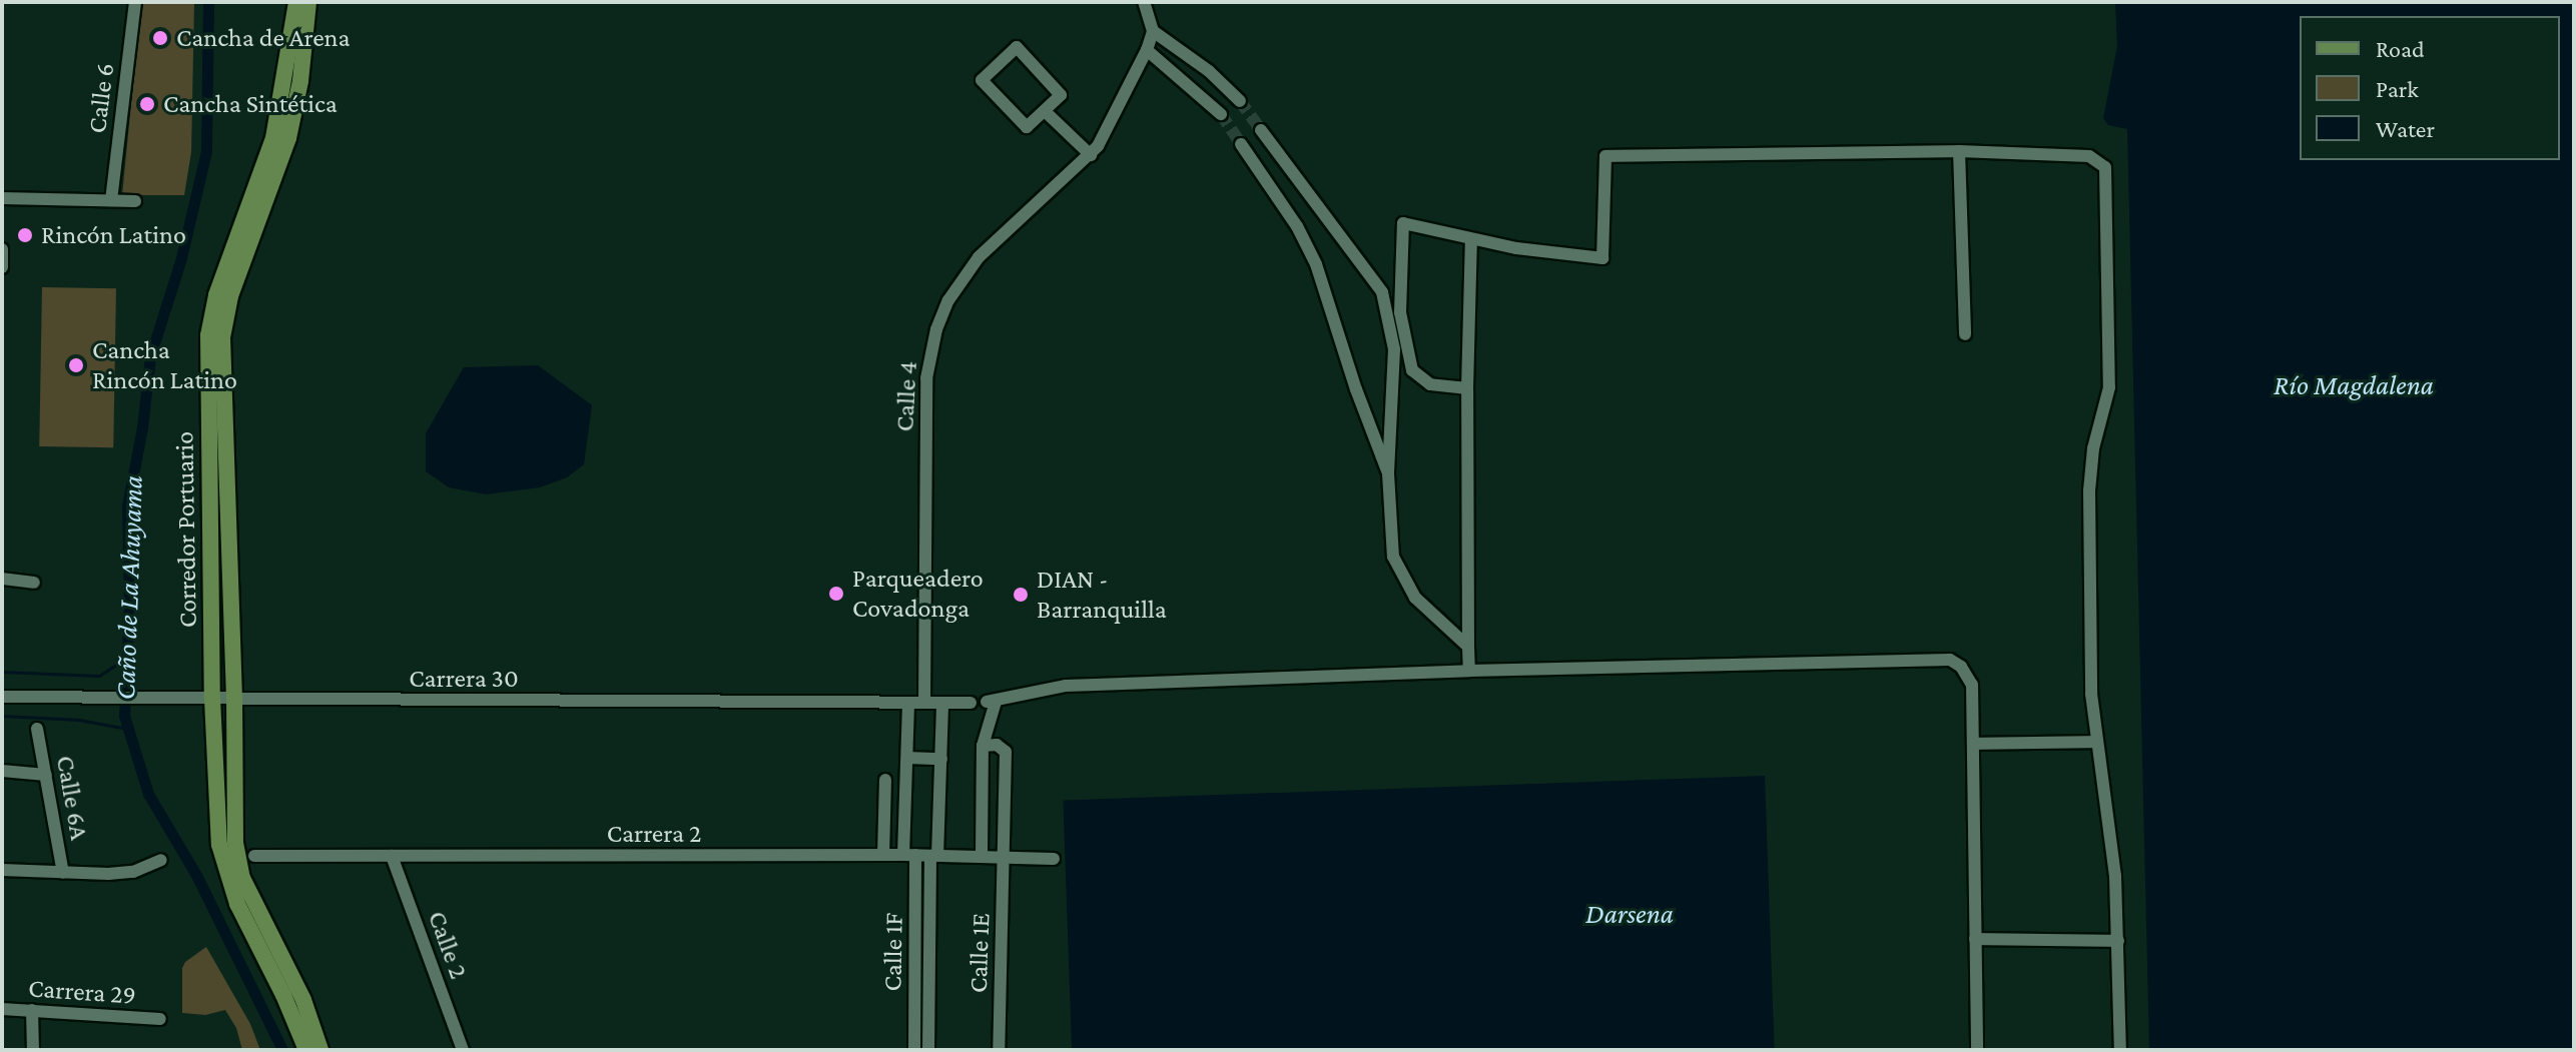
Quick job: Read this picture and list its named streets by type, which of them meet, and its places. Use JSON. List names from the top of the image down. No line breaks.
{"streets":{"main road":["Corredor Portuario"],"street":["Calle 6","Calle 4","Carrera 30","Calle 6A","Carrera 2","Calle 2","Calle 1F","Calle 1E","Carrera 29"]},"crossings":[["Calle 4","Carrera 30"],["Corredor Portuario","Carrera 30"],["Carrera 30","Calle 1F"],["Carrera 2","Calle 2"],["Carrera 2","Calle 1F"],["Carrera 2","Calle 1E"]],"water":["Río Magdalena","Caño de La Ahuyama","Darsena"],"places":["Cancha de Arena","Cancha Sintética","Rincón Latino","Cancha Rincón Latino","Parqueadero Covadonga","DIAN - Barranquilla"],"legend":["Road","Park","Water"]}
